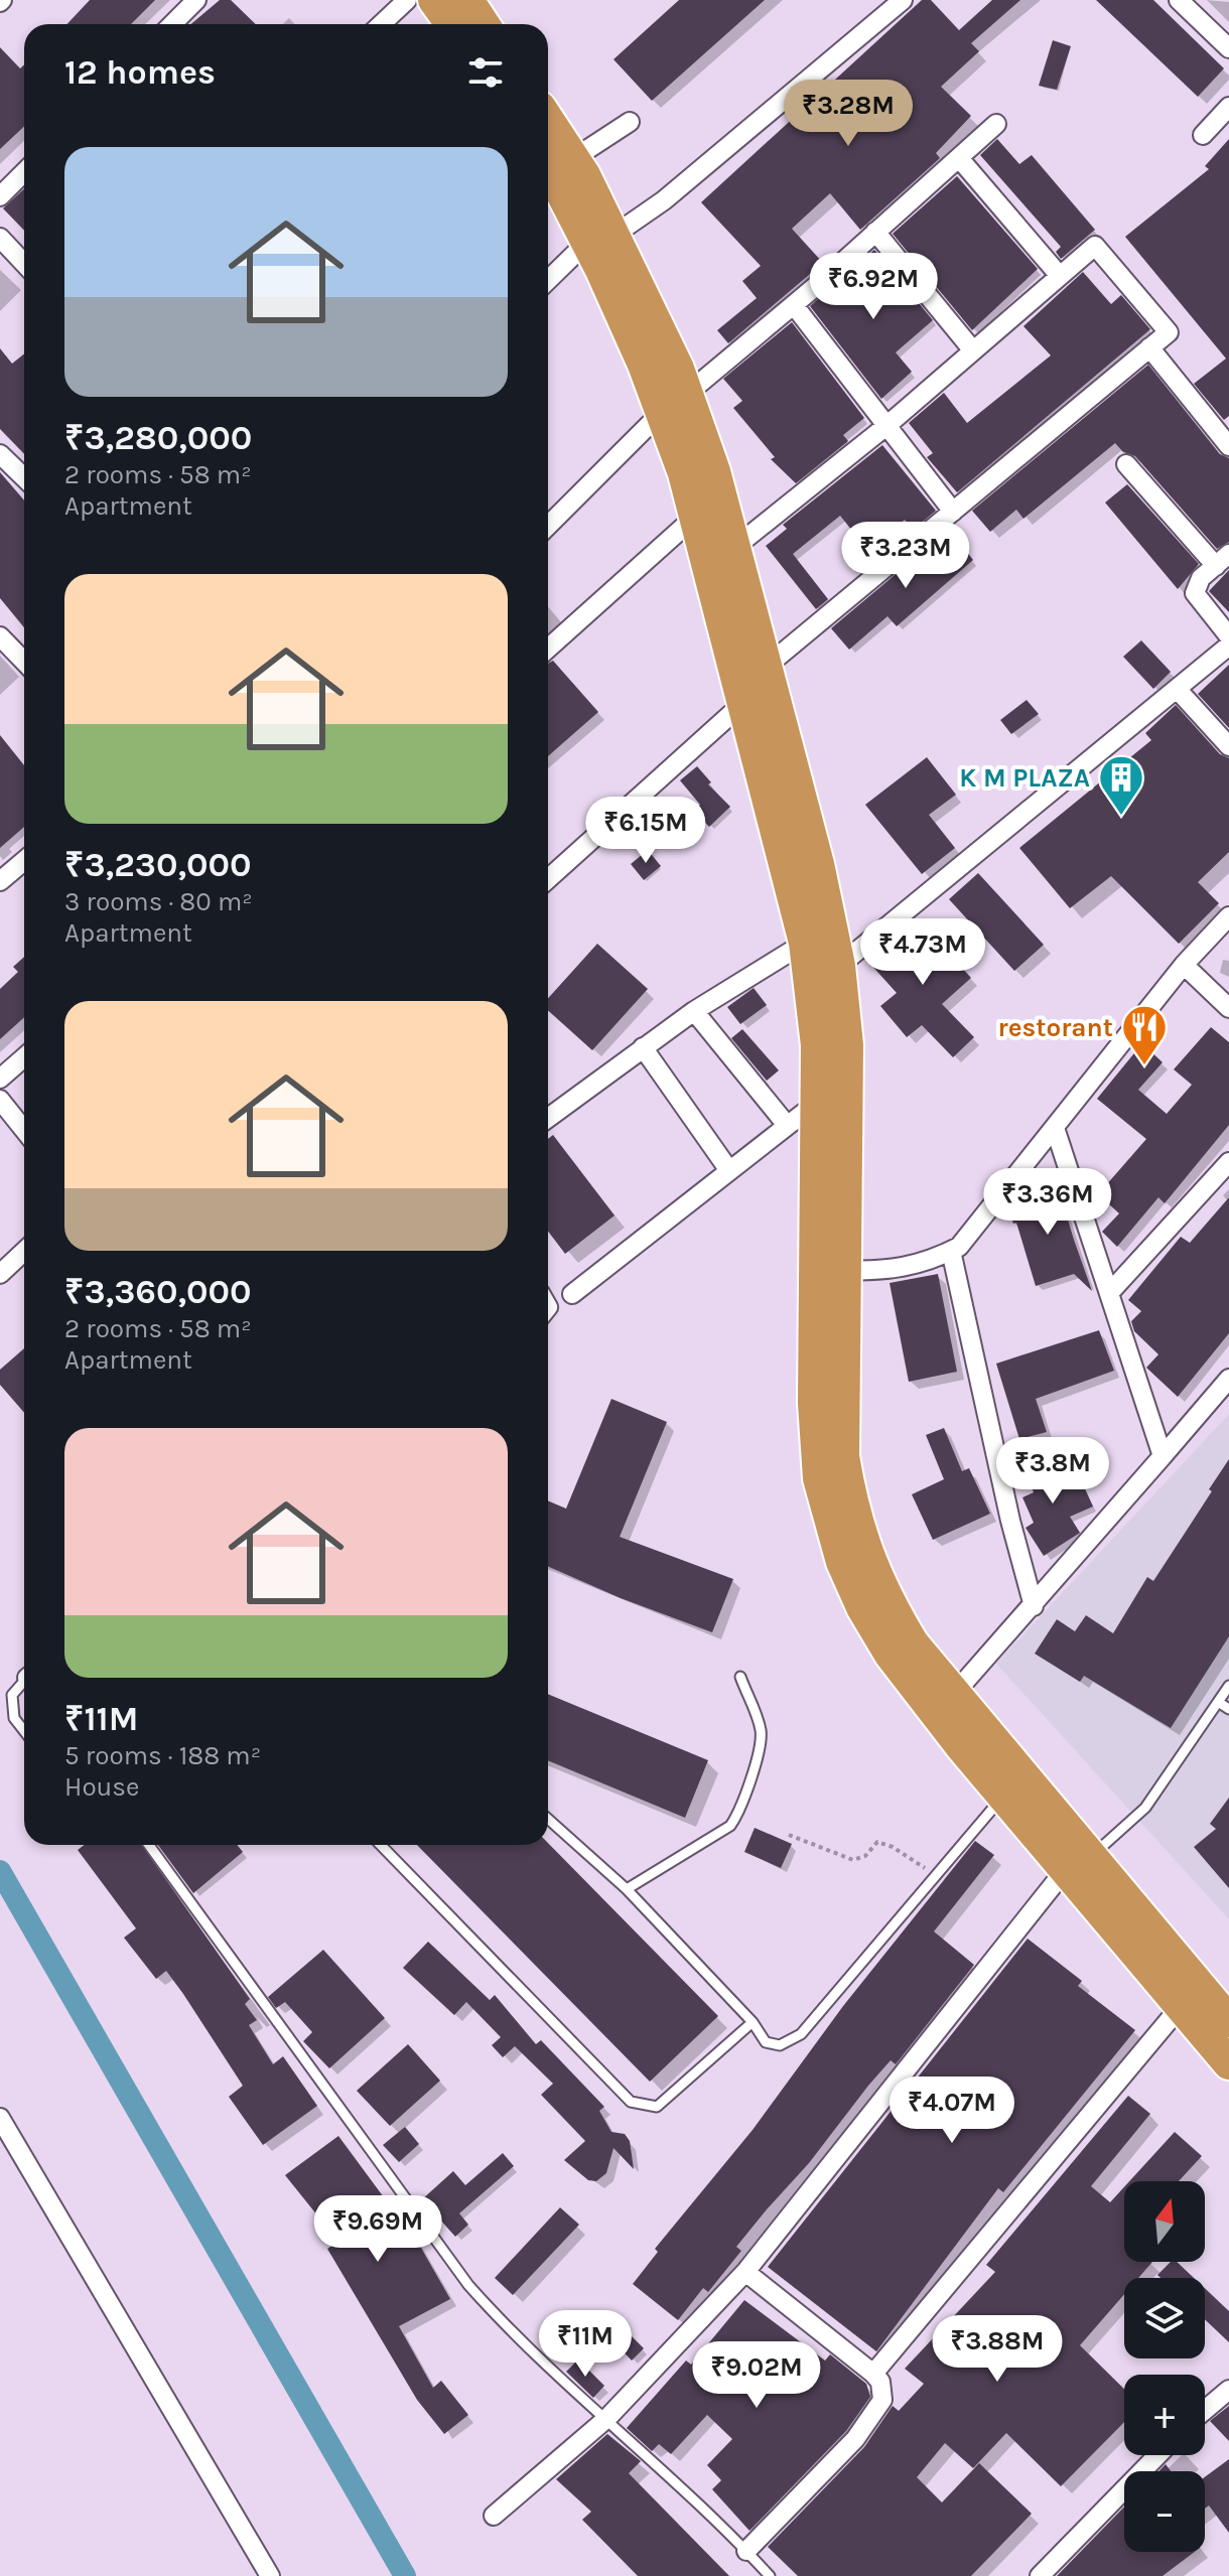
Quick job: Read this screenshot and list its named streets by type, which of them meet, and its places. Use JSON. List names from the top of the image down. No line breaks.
{"places":{"building":["K M PLAZA"],"restaurant":["restorant"]},"north":"top","page":{"heading":"12 homes","price":["₹3.28M","₹6.92M","₹3.23M","₹6.15M","₹4.73M","₹3.36M","₹3.8M","₹4.07M","₹9.69M","₹11M","₹3.88M","₹9.02M"],"list":[{"name":"₹3,280,000","note":"2 rooms · 58 m² · Apartment"},{"name":"₹3,230,000","note":"3 rooms · 80 m² · Apartment"},{"name":"₹3,360,000","note":"2 rooms · 58 m² · Apartment"},{"name":"₹11M","note":"5 rooms · 188 m² · House"}],"map_buttons":["+","−"]}}
